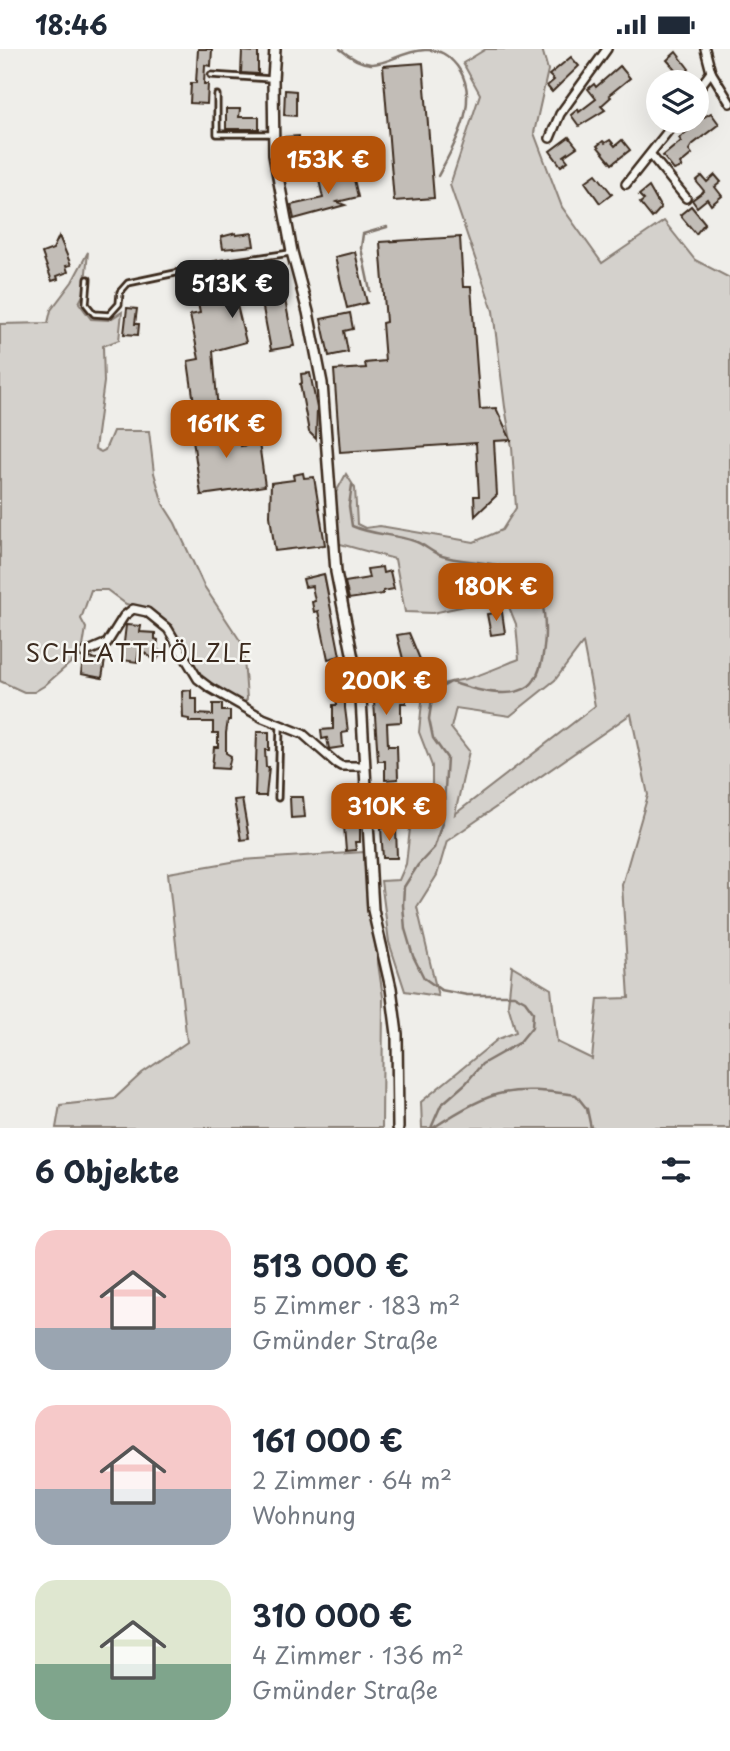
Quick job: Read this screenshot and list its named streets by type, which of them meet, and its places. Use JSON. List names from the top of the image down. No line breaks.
{"districts":["SCHLATTHÖLZLE"],"page":{"status":"18:46","price":["153K €","513K €","161K €","180K €","200K €","310K €"],"heading":"6 Objekte","list":[{"name":"513 000 €","note":"5 Zimmer · 183 m² · Gmünder Straße"},{"name":"161 000 €","note":"2 Zimmer · 64 m² · Wohnung"},{"name":"310 000 €","note":"4 Zimmer · 136 m² · Gmünder Straße"}]}}
